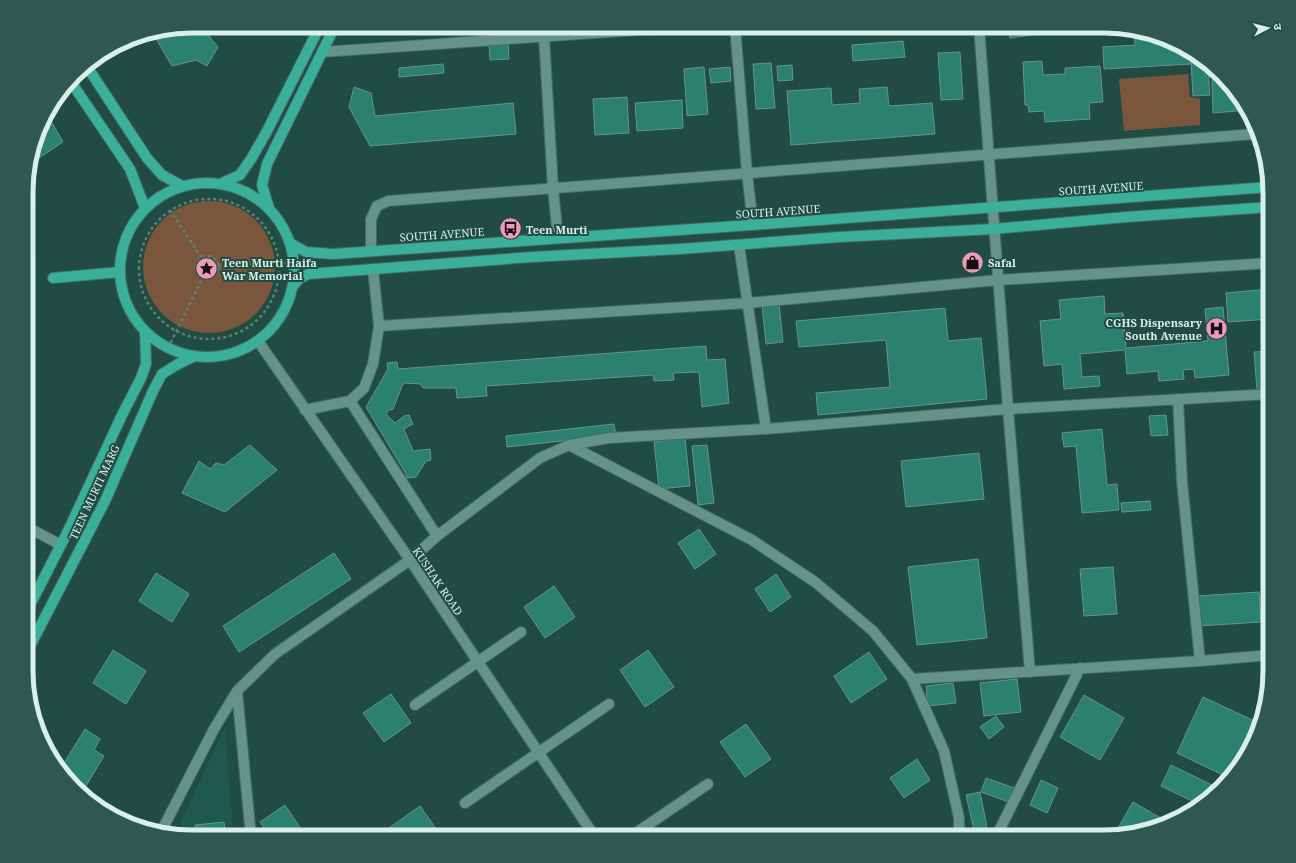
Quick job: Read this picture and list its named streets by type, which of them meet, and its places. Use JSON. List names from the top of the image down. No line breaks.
{"streets":{"main road":["SOUTH AVENUE","TEEN MURTI MARG"],"street":["KUSHAK ROAD"]},"places":{"bus stop":["Teen Murti"],"shop":["Safal"],"place":["Teen Murti Haifa War Memorial"],"hospital":["CGHS Dispensary South Avenue"]},"north":"right"}
